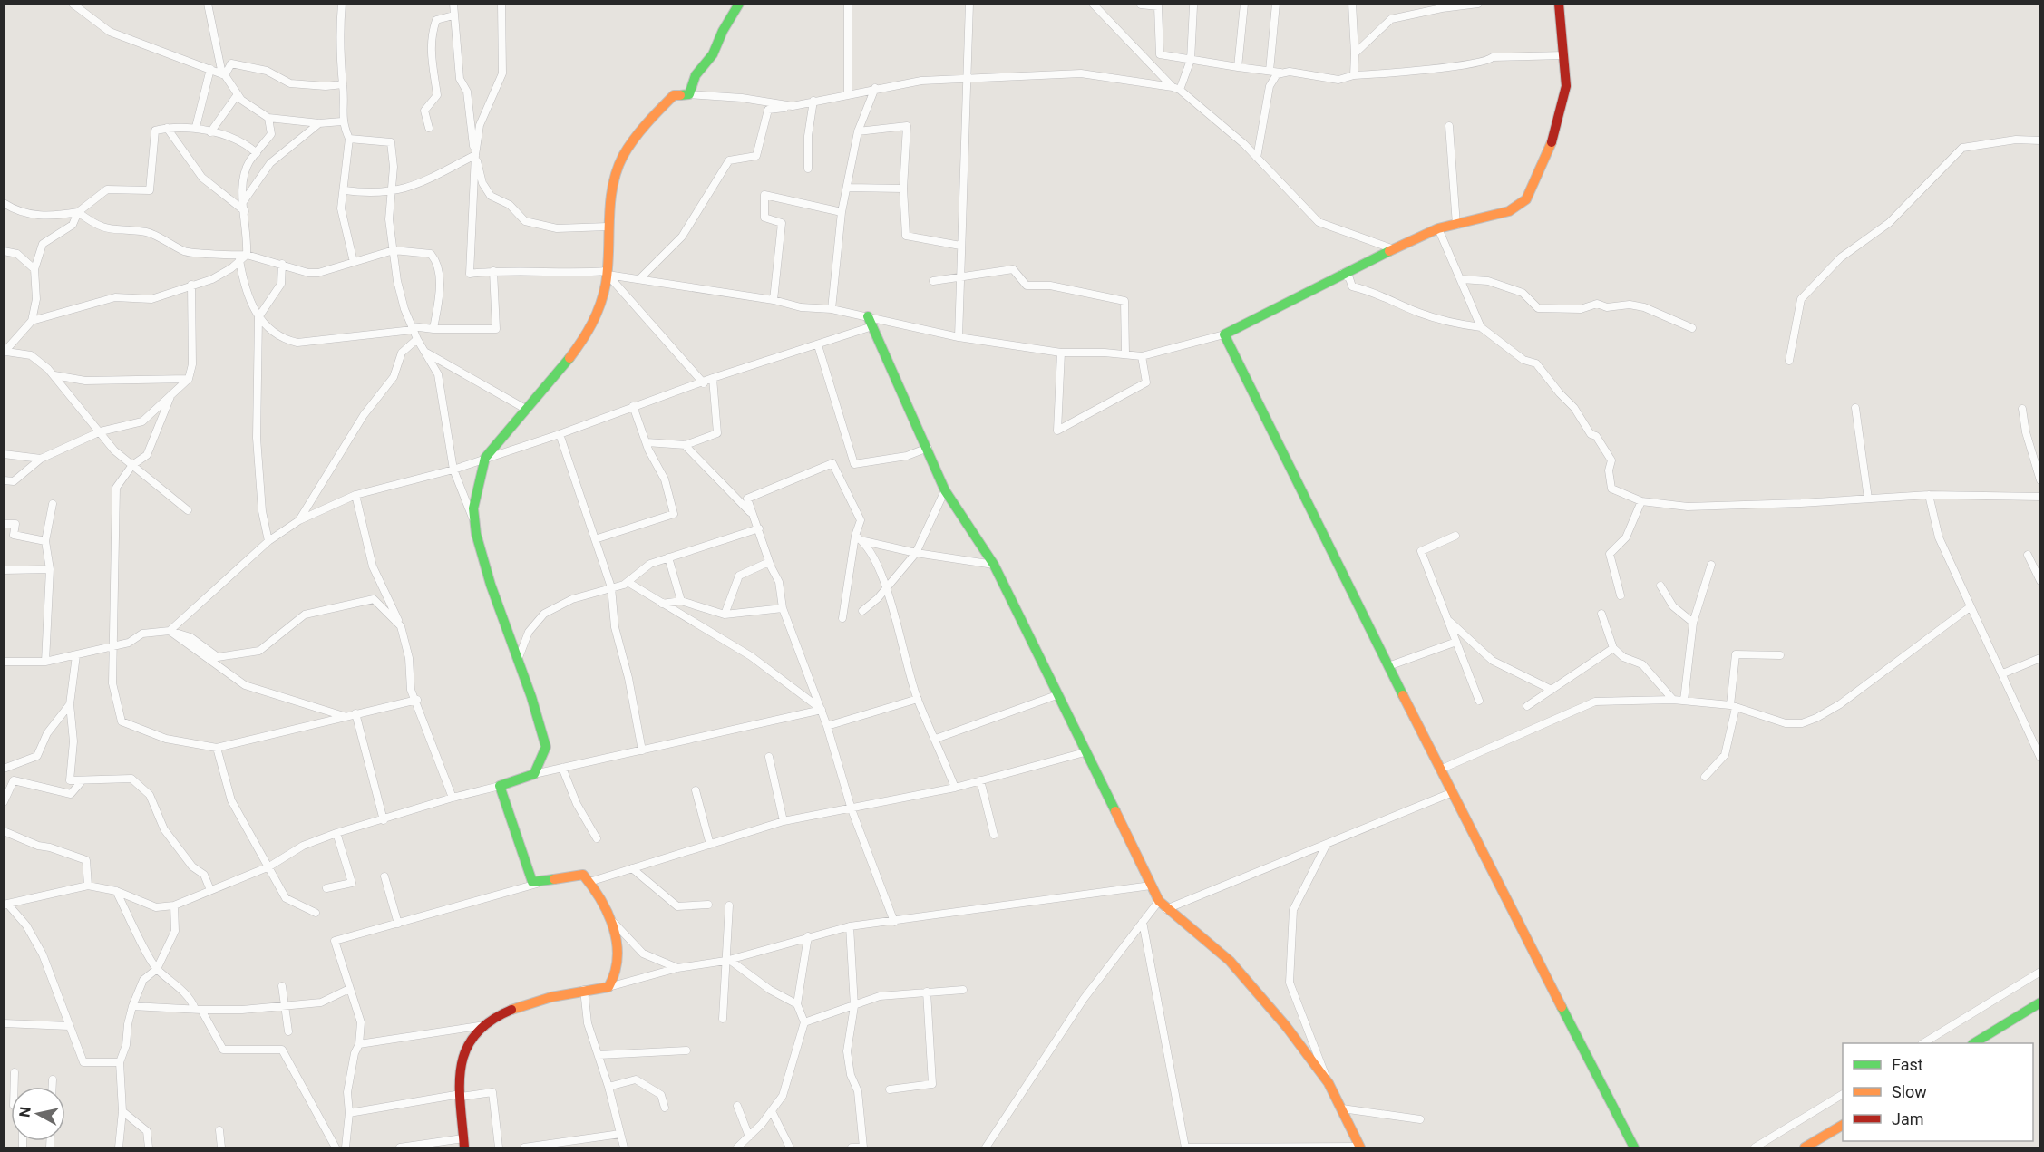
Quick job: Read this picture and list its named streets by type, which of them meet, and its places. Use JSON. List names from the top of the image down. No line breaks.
{"legend":["Fast","Slow","Jam"],"north":"left"}
